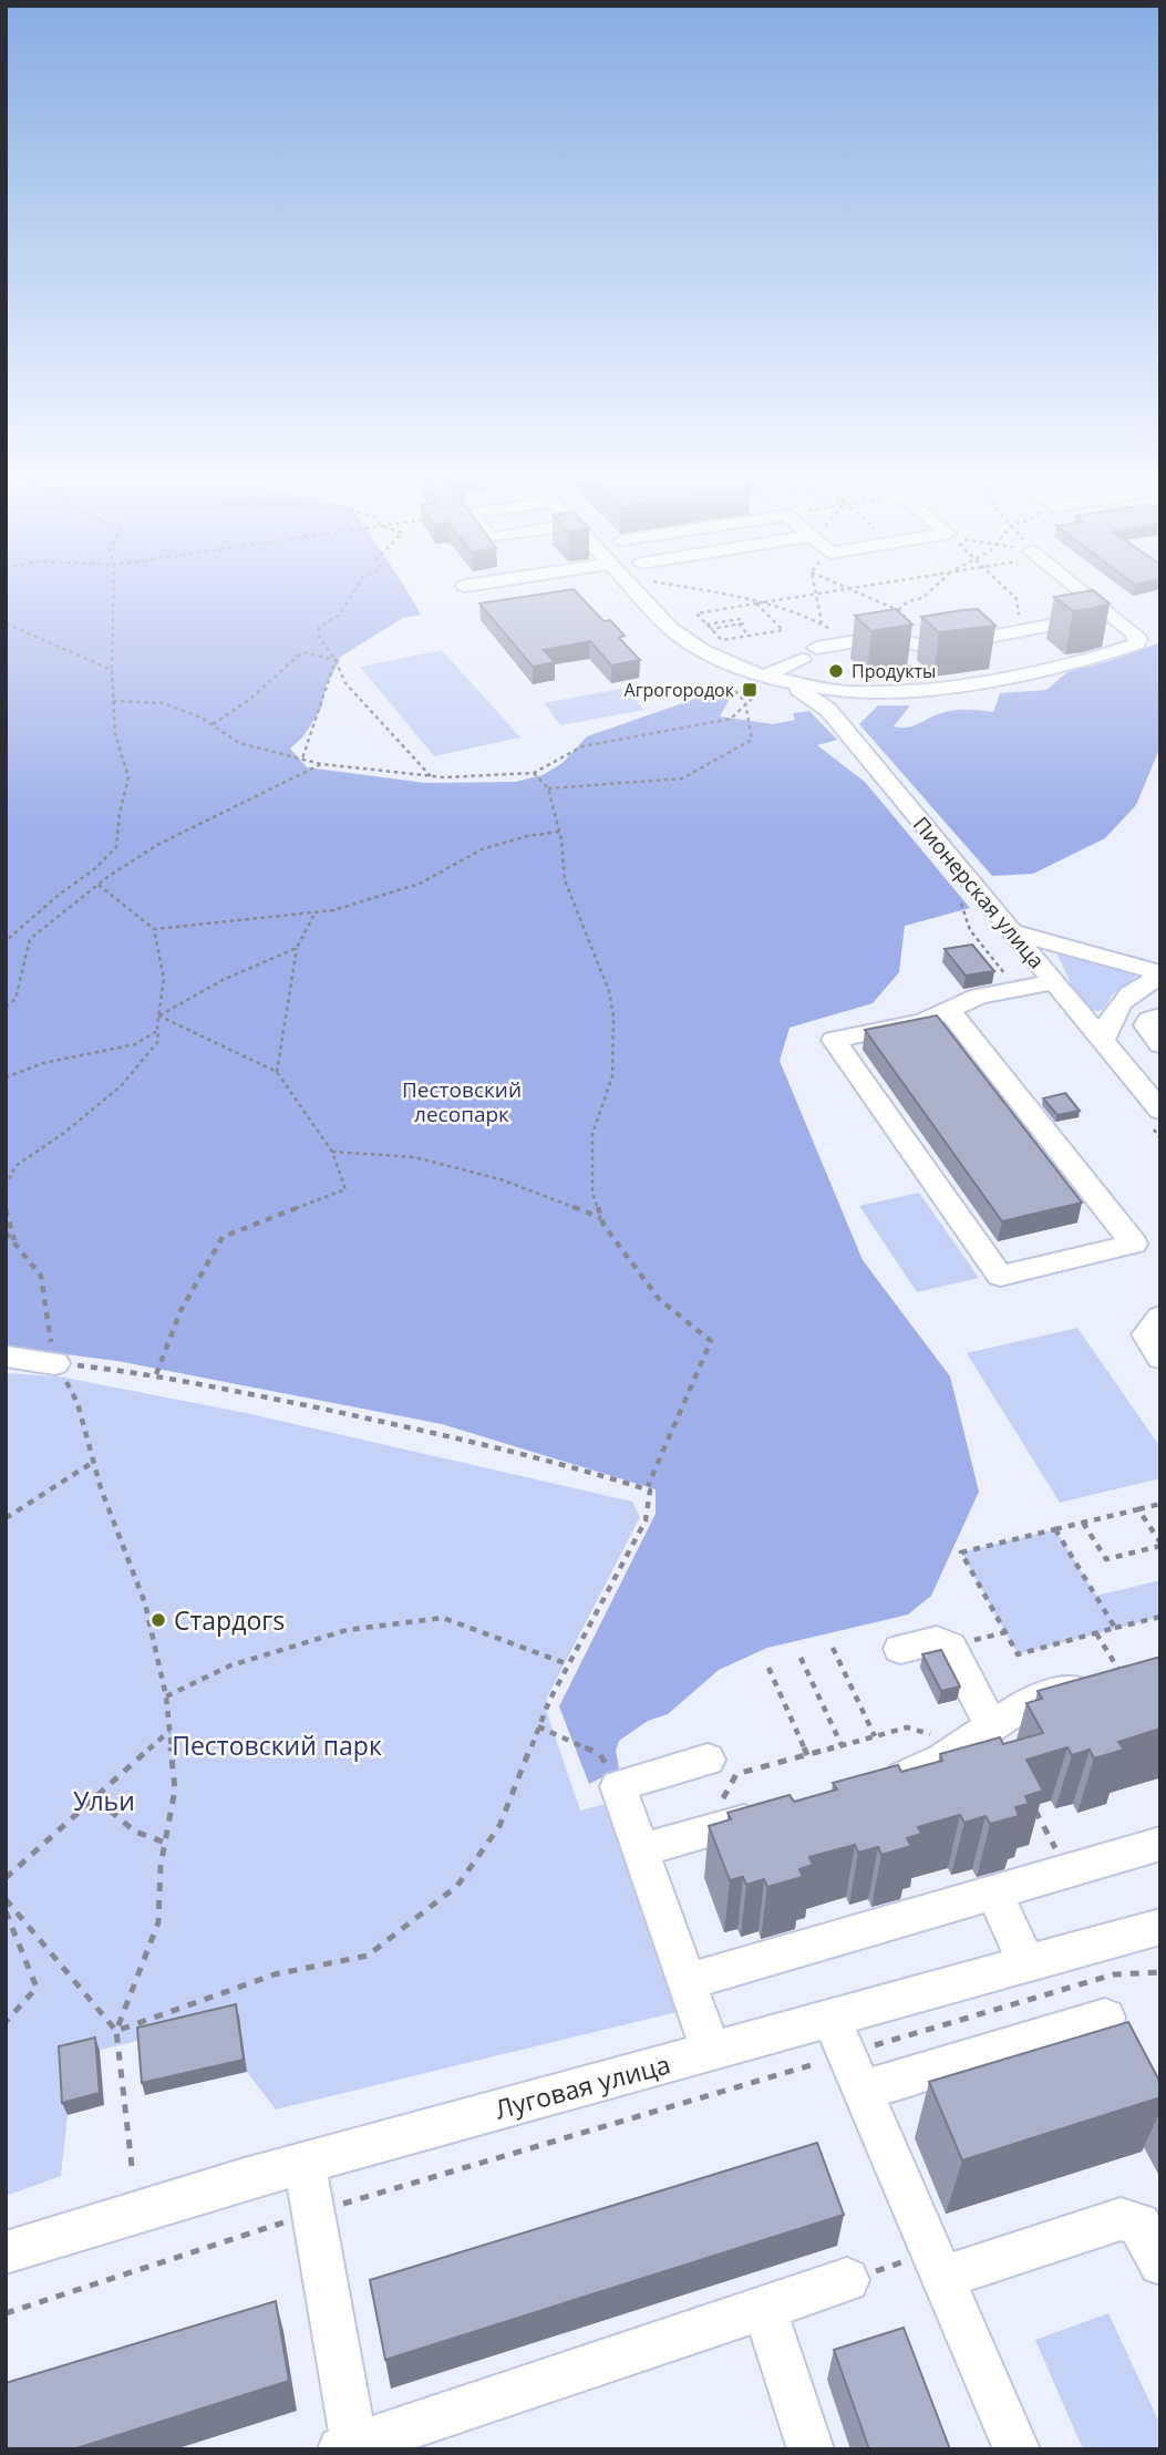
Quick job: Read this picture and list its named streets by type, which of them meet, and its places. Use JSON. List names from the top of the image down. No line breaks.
{"streets":{"street":["Пионерская улица","Луговая улица"]},"parks":["Пестовский лесопарк","Пестовский парк","Ульи"],"places":{"other":["Продукты","Стардогs"],"transit":["Агрогородок"]}}
